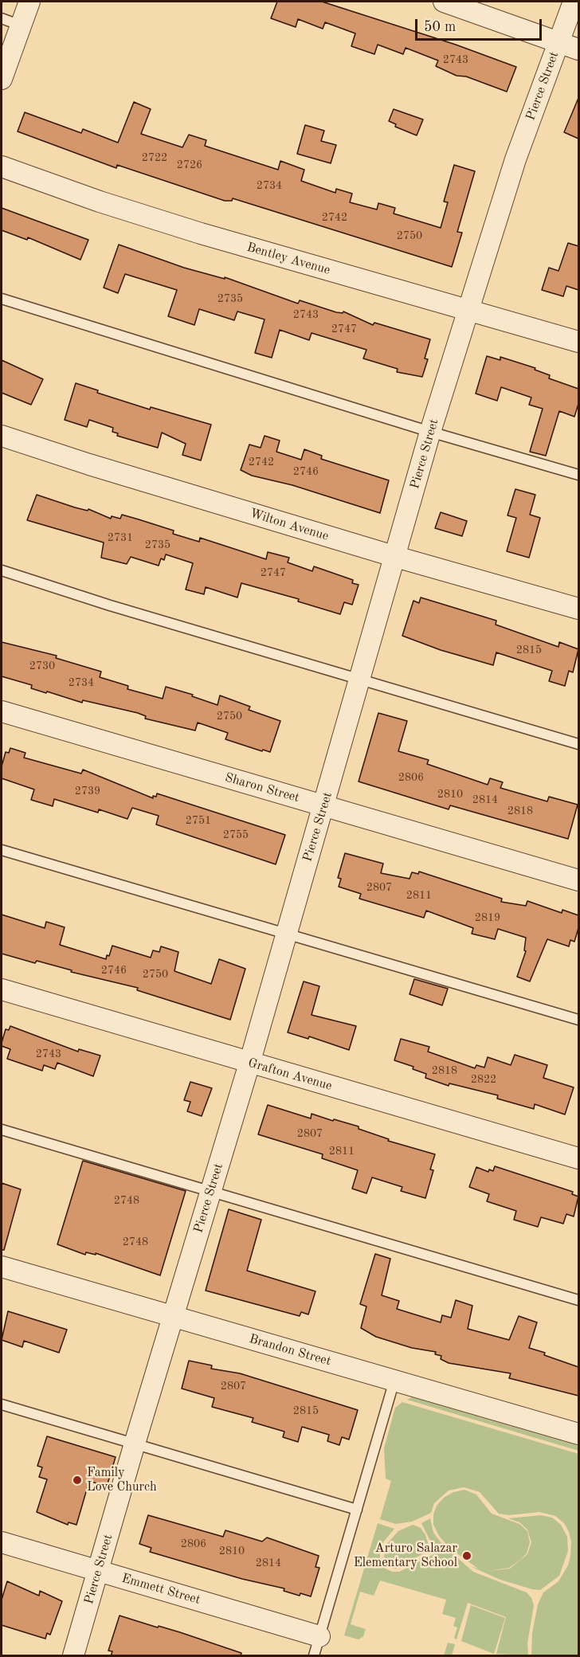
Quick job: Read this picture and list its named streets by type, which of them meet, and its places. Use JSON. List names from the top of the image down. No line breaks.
{"streets":{"street":["Pierce Street","Bentley Avenue","Wilton Avenue","Sharon Street","Grafton Avenue","Brandon Street","Emmett Street"]},"crossings":[["Pierce Street","Bentley Avenue"],["Pierce Street","Wilton Avenue"],["Pierce Street","Sharon Street"],["Pierce Street","Grafton Avenue"],["Pierce Street","Brandon Street"],["Pierce Street","Emmett Street"]],"places":["Family Love Church","Arturo Salazar Elementary School"],"house_numbers":["2743","2722","2726","2734","2742","2750","2735","2743","2747","2742","2746","2731","2735","2747","2815","2730","2734","2750","2806","2739","2810","2814","2818","2751","2755","2807","2811","2819","2746","2750","2743","2818","2822","2807","2811","2748","2748","2807","2815","2806","2810","2814"],"scale_bar":"50 m"}
